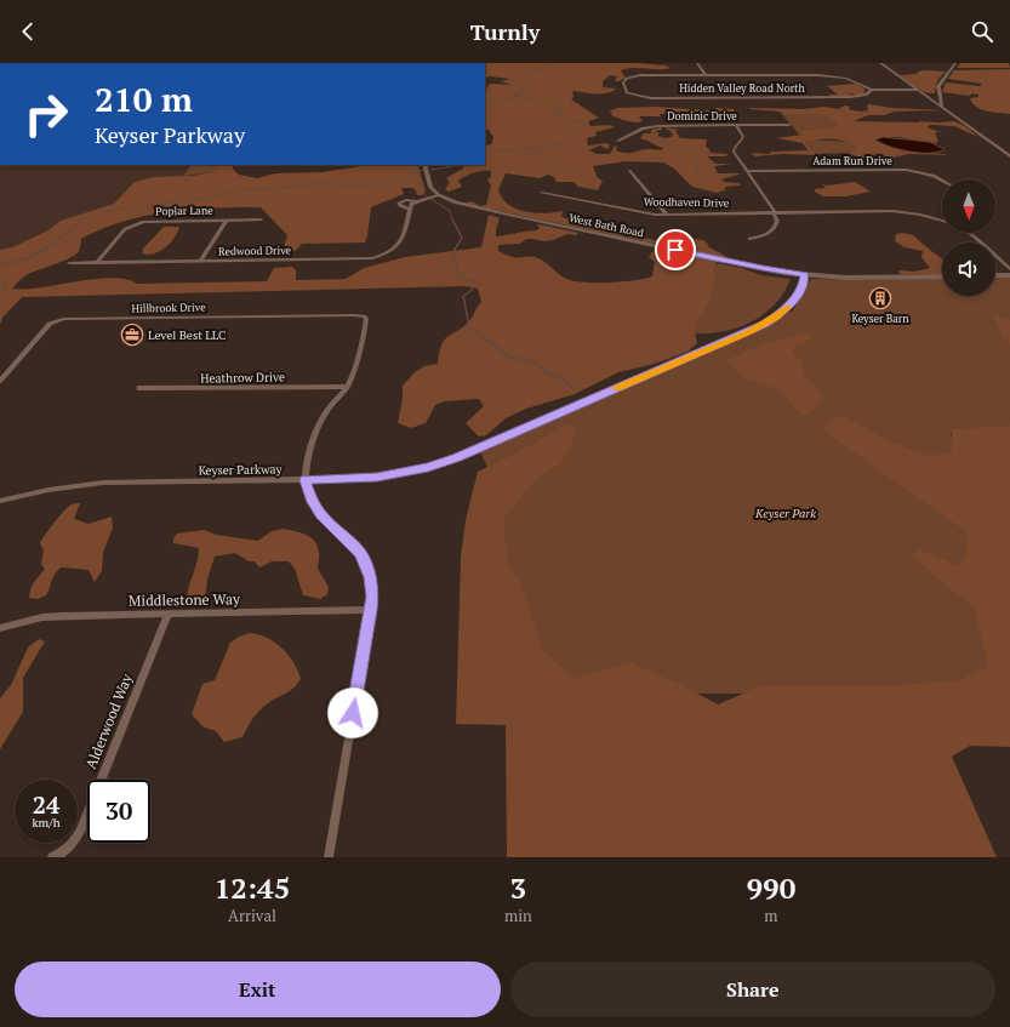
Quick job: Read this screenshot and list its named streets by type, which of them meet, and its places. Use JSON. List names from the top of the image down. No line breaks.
{"streets":{"street":["Hidden Valley Road North","Dominic Drive","Adam Run Drive","Woodhaven Drive","Poplar Lane","West Bath Road","Redwood Drive","Hillbrook Drive","Heathrow Drive","Keyser Parkway","Middlestone Way","Alderwood Way"]},"crossings":[["Poplar Lane","Redwood Drive"],["West Bath Road","Redwood Drive"],["West Bath Road","Keyser Parkway"],["Hillbrook Drive","Heathrow Drive"],["Middlestone Way","Alderwood Way"]],"parks":["Keyser Park"],"places":{"building":["Keyser Barn"],"office":["Level Best LLC"]},"north":"bottom","page":{"header":"Turnly","turn":["210 m","Keyser Parkway"],"speed":"24 km/h","limit":"30","eta":["12:45","Arrival","3","min","990","m"],"buttons":["Exit","Share"]}}
